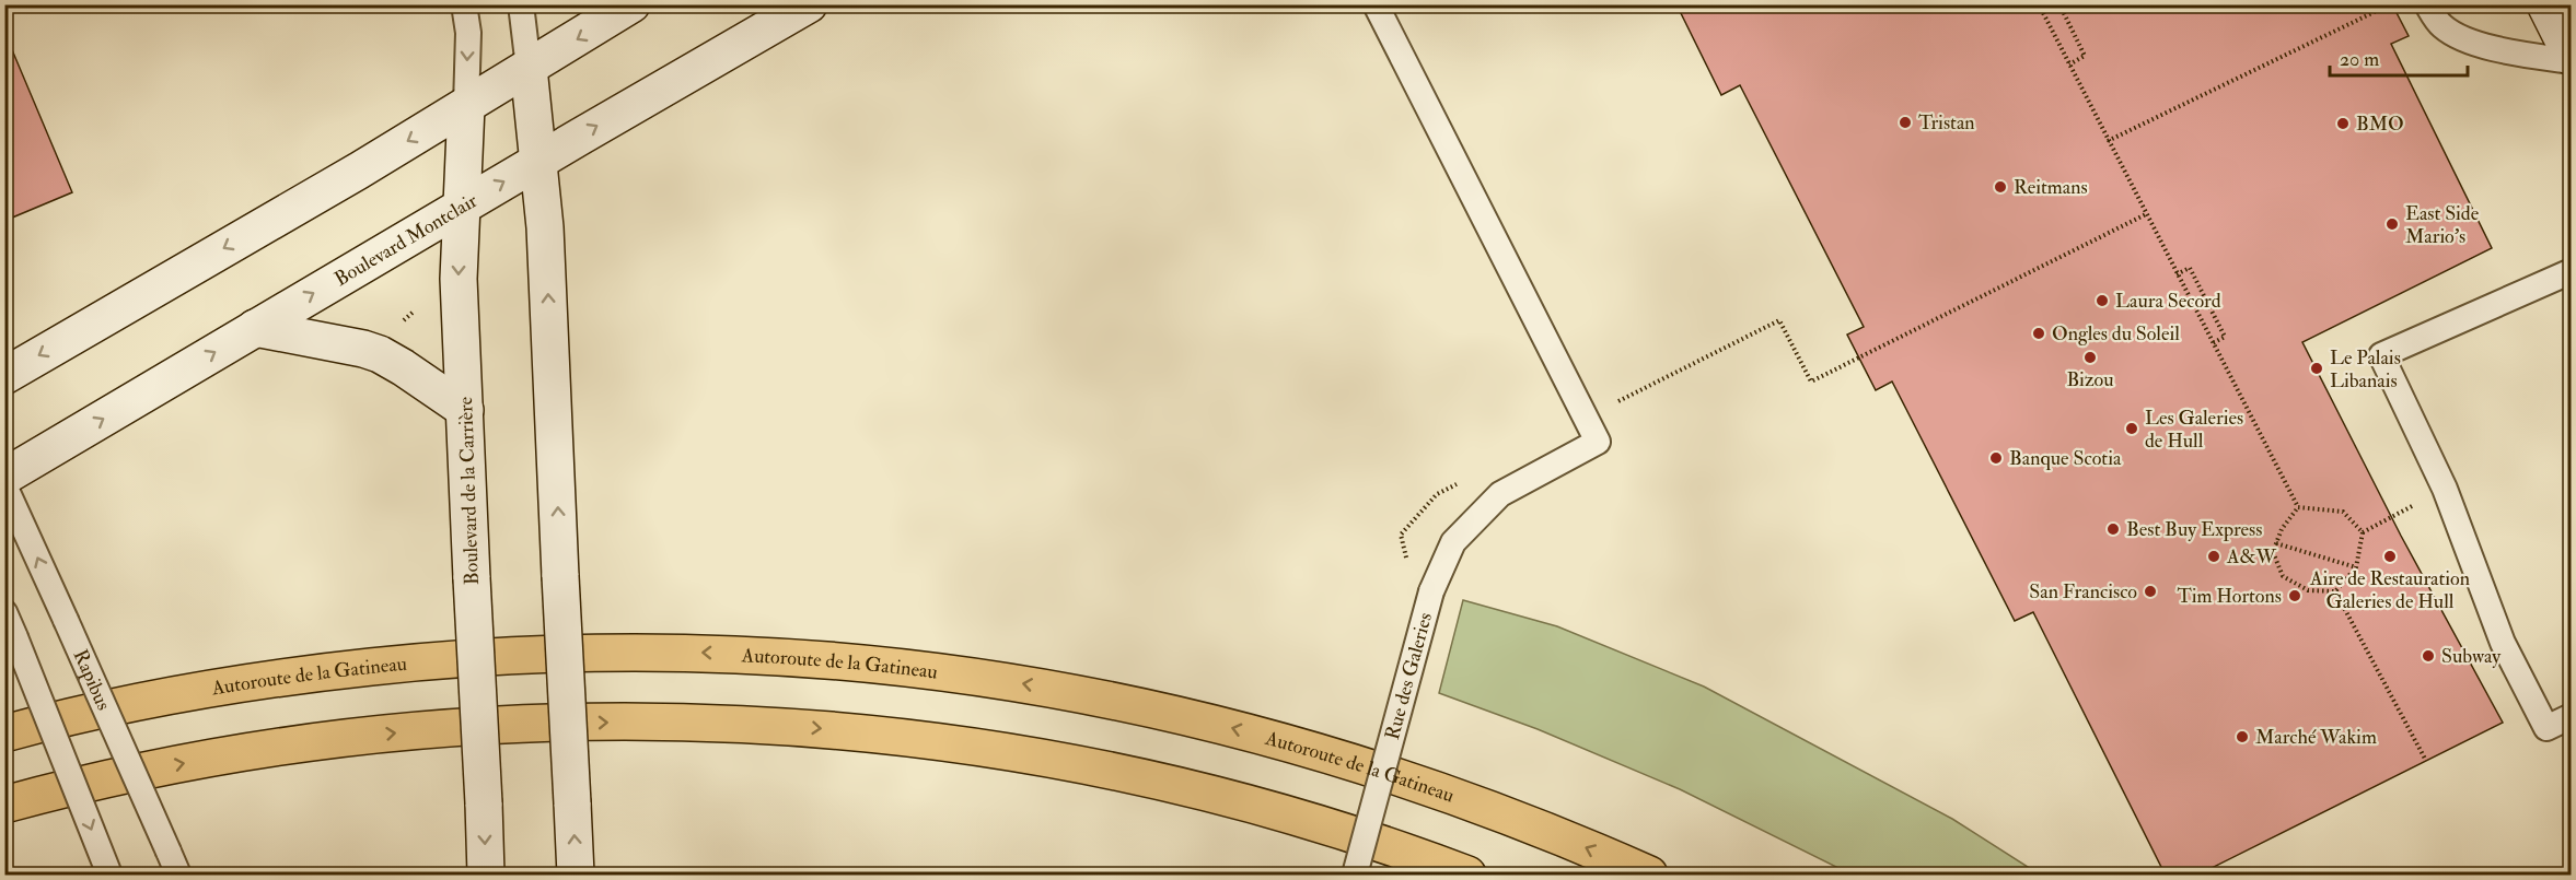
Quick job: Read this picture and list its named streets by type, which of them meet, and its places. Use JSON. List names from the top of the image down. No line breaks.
{"streets":{"highway":["Autoroute de la Gatineau"],"main road":["Boulevard Montclair","Boulevard de la Carrière"],"lane":["Rue des Galeries","Rapibus"]},"crossings":[["Boulevard Montclair","Boulevard de la Carrière"]],"places":["Tristan","BMO","Reitmans","East Side Mario's","Laura Secord","Ongles du Soleil","Bizou","Le Palais Libanais","Les Galeries de Hull","Banque Scotia","Best Buy Express","A&W","Aire de Restauration Galeries de Hull","San Francisco","Tim Hortons","Subway","Marché Wakim"],"scale_bar":"20 m"}
